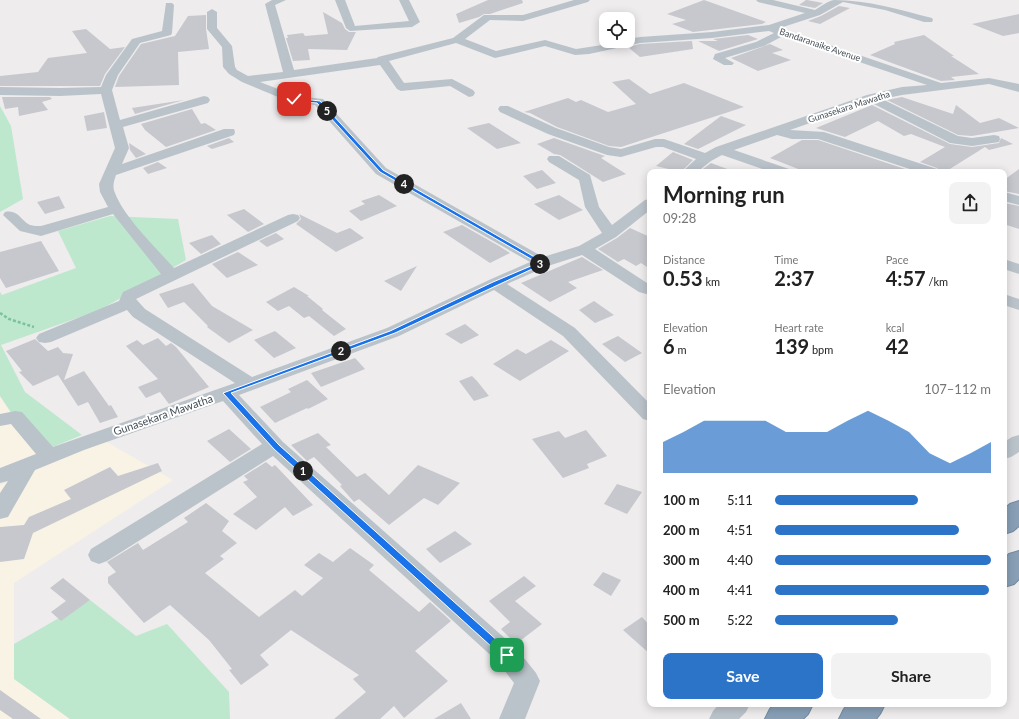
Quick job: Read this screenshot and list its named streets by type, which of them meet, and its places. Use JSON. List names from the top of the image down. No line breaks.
{"streets":{"street":["Bandaranaike Avenue","Gunasekara Mawatha"]},"crossings":[["Bandaranaike Avenue","Gunasekara Mawatha"]],"page":{"pins":["5","4","3","2","1"],"heading":["Morning run","09:28"],"stats":[["Distance","0.53 km"],["Time","2:37"],["Pace","4:57 /km"],["Elevation","6 m"],["Heart rate","139 bpm"],["kcal","42"]],"chart":["Elevation","107–112 m"],"list":[{"name":"100 m","note":"5:11"},{"name":"200 m","note":"4:51"},{"name":"300 m","note":"4:40"},{"name":"400 m","note":"4:41"},{"name":"500 m","note":"5:22"}],"buttons":["Save","Share"]}}
